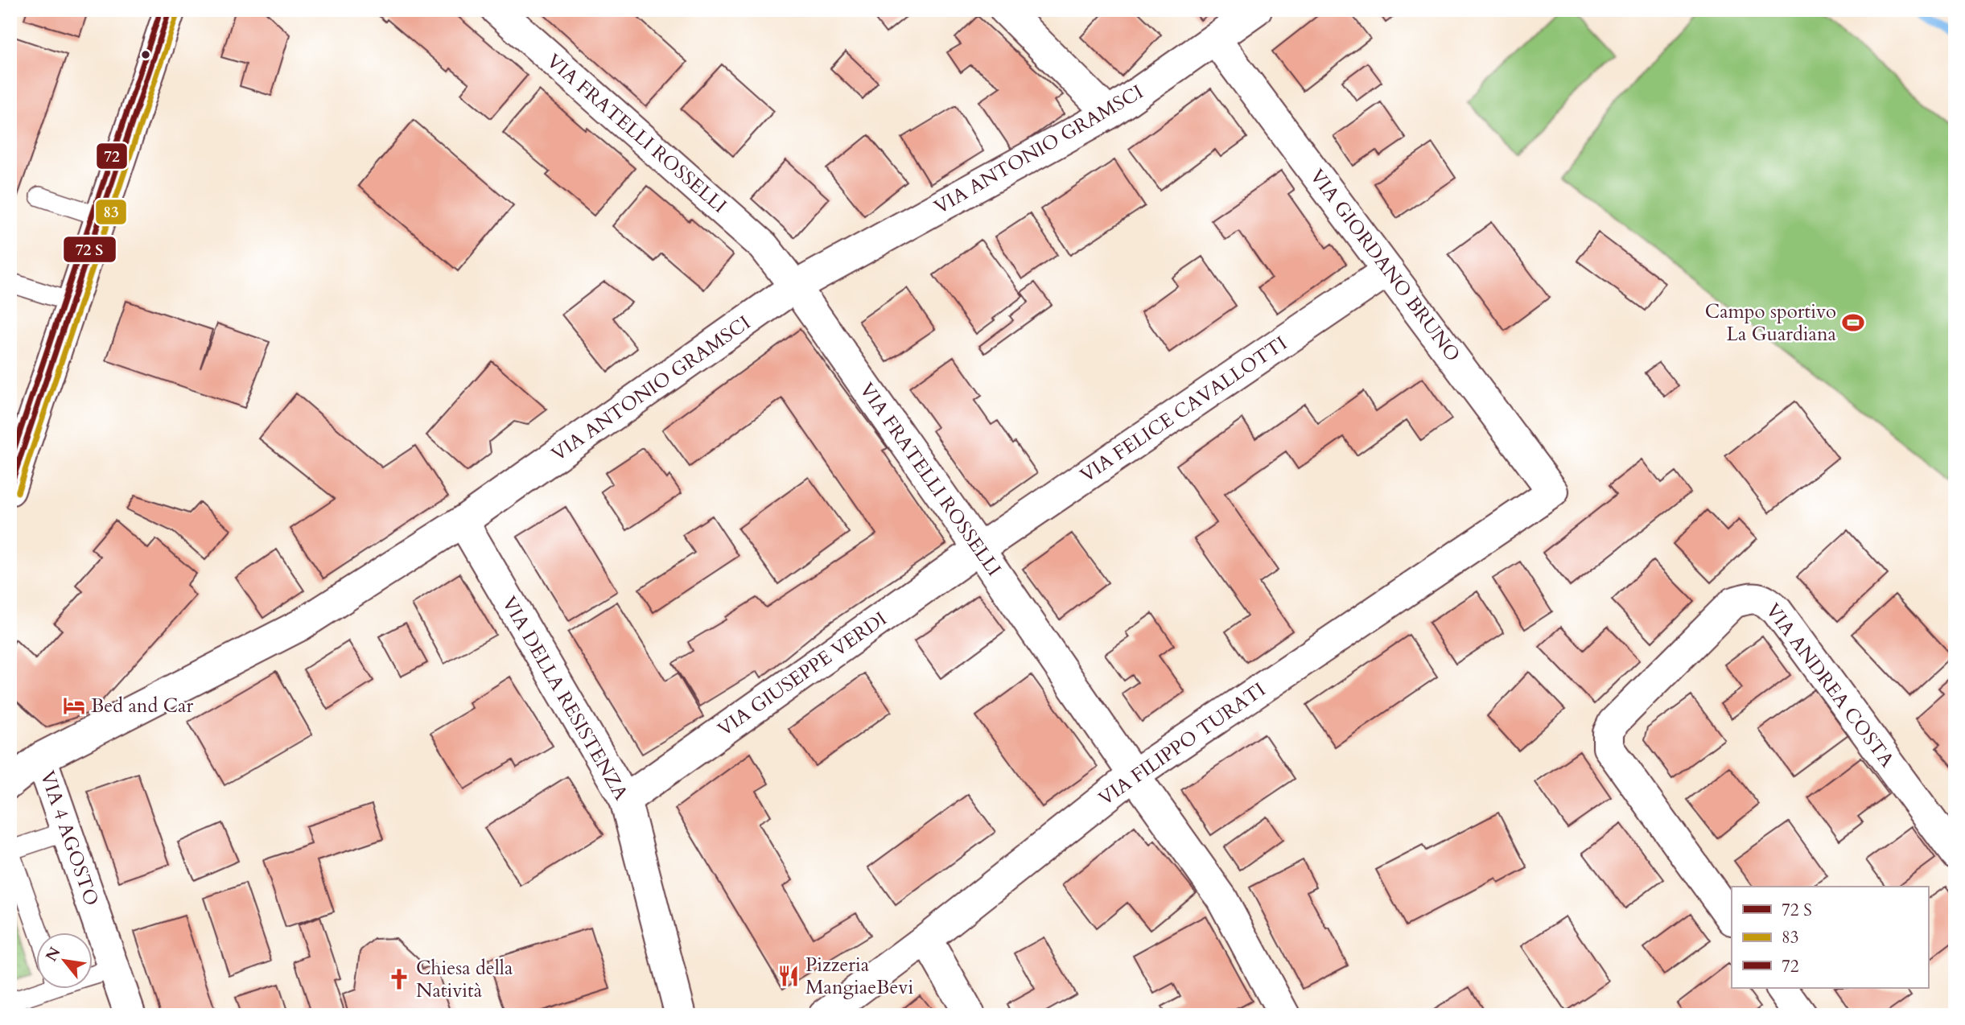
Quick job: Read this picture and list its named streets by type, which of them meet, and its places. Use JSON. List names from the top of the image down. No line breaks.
{"streets":{"street":["VIA FRATELLI ROSSELLI","VIA ANTONIO GRAMSCI","VIA GIORDANO BRUNO","VIA FELICE CAVALLOTTI","VIA GIUSEPPE VERDI","VIA ANDREA COSTA","VIA DELLA RESISTENZA","VIA FILIPPO TURATI","VIA 4 AGOSTO"]},"crossings":[["VIA FRATELLI ROSSELLI","VIA ANTONIO GRAMSCI"],["VIA FRATELLI ROSSELLI","VIA FELICE CAVALLOTTI"],["VIA FRATELLI ROSSELLI","VIA GIUSEPPE VERDI"],["VIA FRATELLI ROSSELLI","VIA FILIPPO TURATI"],["VIA ANTONIO GRAMSCI","VIA GIORDANO BRUNO"],["VIA ANTONIO GRAMSCI","VIA DELLA RESISTENZA"],["VIA ANTONIO GRAMSCI","VIA 4 AGOSTO"],["VIA GIORDANO BRUNO","VIA FELICE CAVALLOTTI"],["VIA GIORDANO BRUNO","VIA FILIPPO TURATI"],["VIA FELICE CAVALLOTTI","VIA GIUSEPPE VERDI"],["VIA GIUSEPPE VERDI","VIA DELLA RESISTENZA"]],"places":{"sports":["Campo sportivo La Guardiana"],"hotel":["Bed and Car"],"restaurant":["Pizzeria MangiaeBevi"],"church":["Chiesa della Natività"]},"lines":["transit line 72","transit line 83"],"legend":["72 S","83","72"],"north":"top left"}
